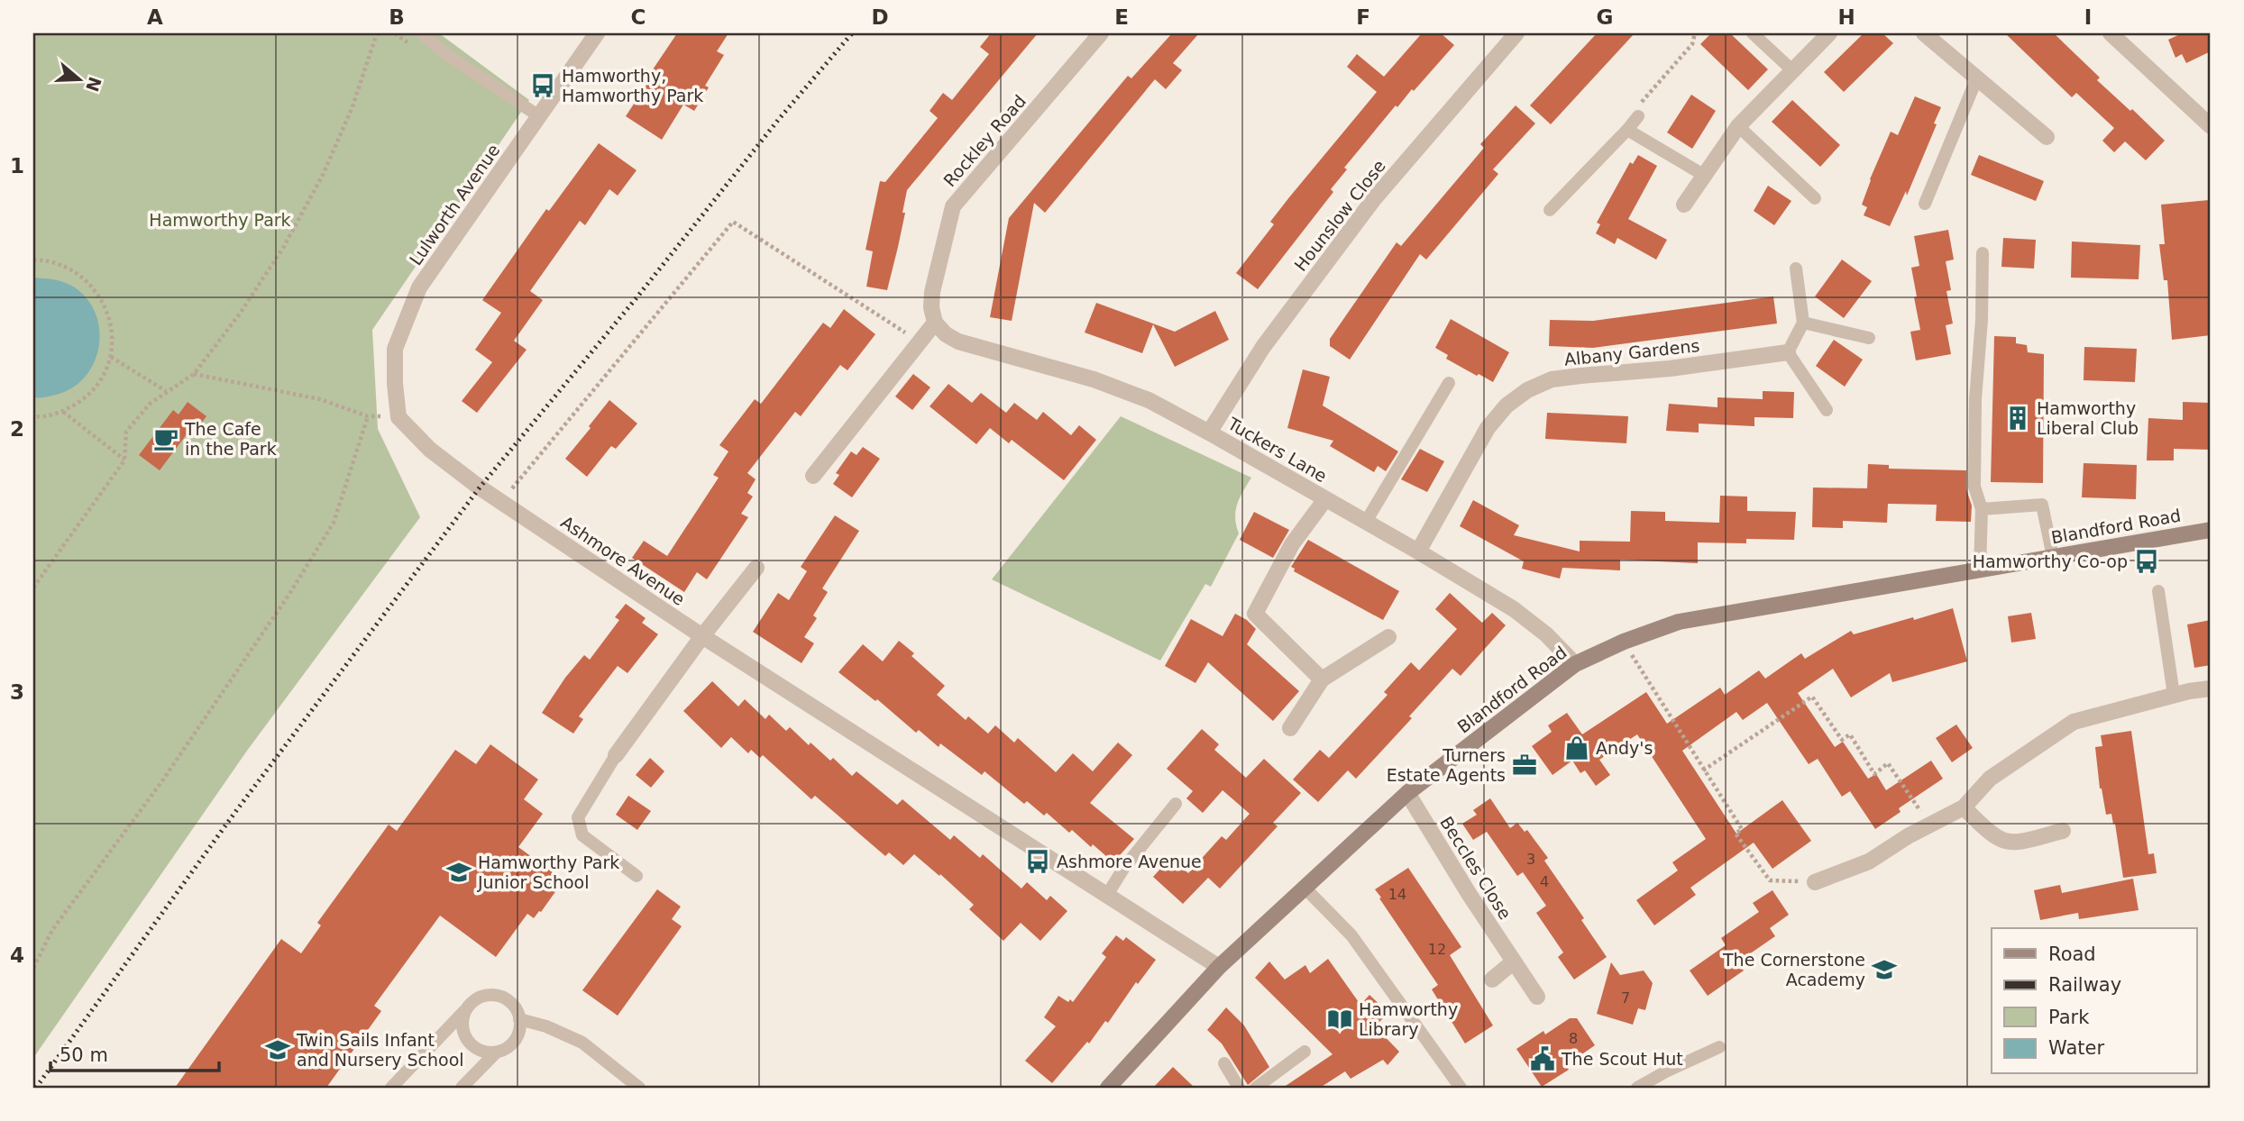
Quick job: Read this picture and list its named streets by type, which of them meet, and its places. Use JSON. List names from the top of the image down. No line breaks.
{"streets":{"main road":["Blandford Road"],"street":["Rockley Road","Lulworth Avenue","Hounslow Close","Albany Gardens","Tuckers Lane","Ashmore Avenue","Beccles Close"]},"crossings":[["Rockley Road","Tuckers Lane"],["Lulworth Avenue","Ashmore Avenue"],["Hounslow Close","Tuckers Lane"],["Albany Gardens","Tuckers Lane"],["Tuckers Lane","Blandford Road"],["Blandford Road","Ashmore Avenue"],["Blandford Road","Beccles Close"]],"parks":["Hamworthy Park"],"places":{"bus stop":["Hamworthy, Hamworthy Park","Hamworthy Co-op","Ashmore Avenue"],"building":["Hamworthy Liberal Club"],"cafe":["The Cafe in the Park"],"shop":["Andy's"],"office":["Turners Estate Agents"],"school or university":["Hamworthy Park Junior School","The Cornerstone Academy","Twin Sails Infant and Nursery School"],"library":["Hamworthy Library"],"public building":["The Scout Hut"]},"house_numbers":["3","4","14","12","7","8"],"legend":["Road","Railway","Park","Water"],"scale_bar":"50 m","north":"right","grid":{"columns":["A","B","C","D","E","F","G","H","I"],"rows":["1","2","3","4"]}}
